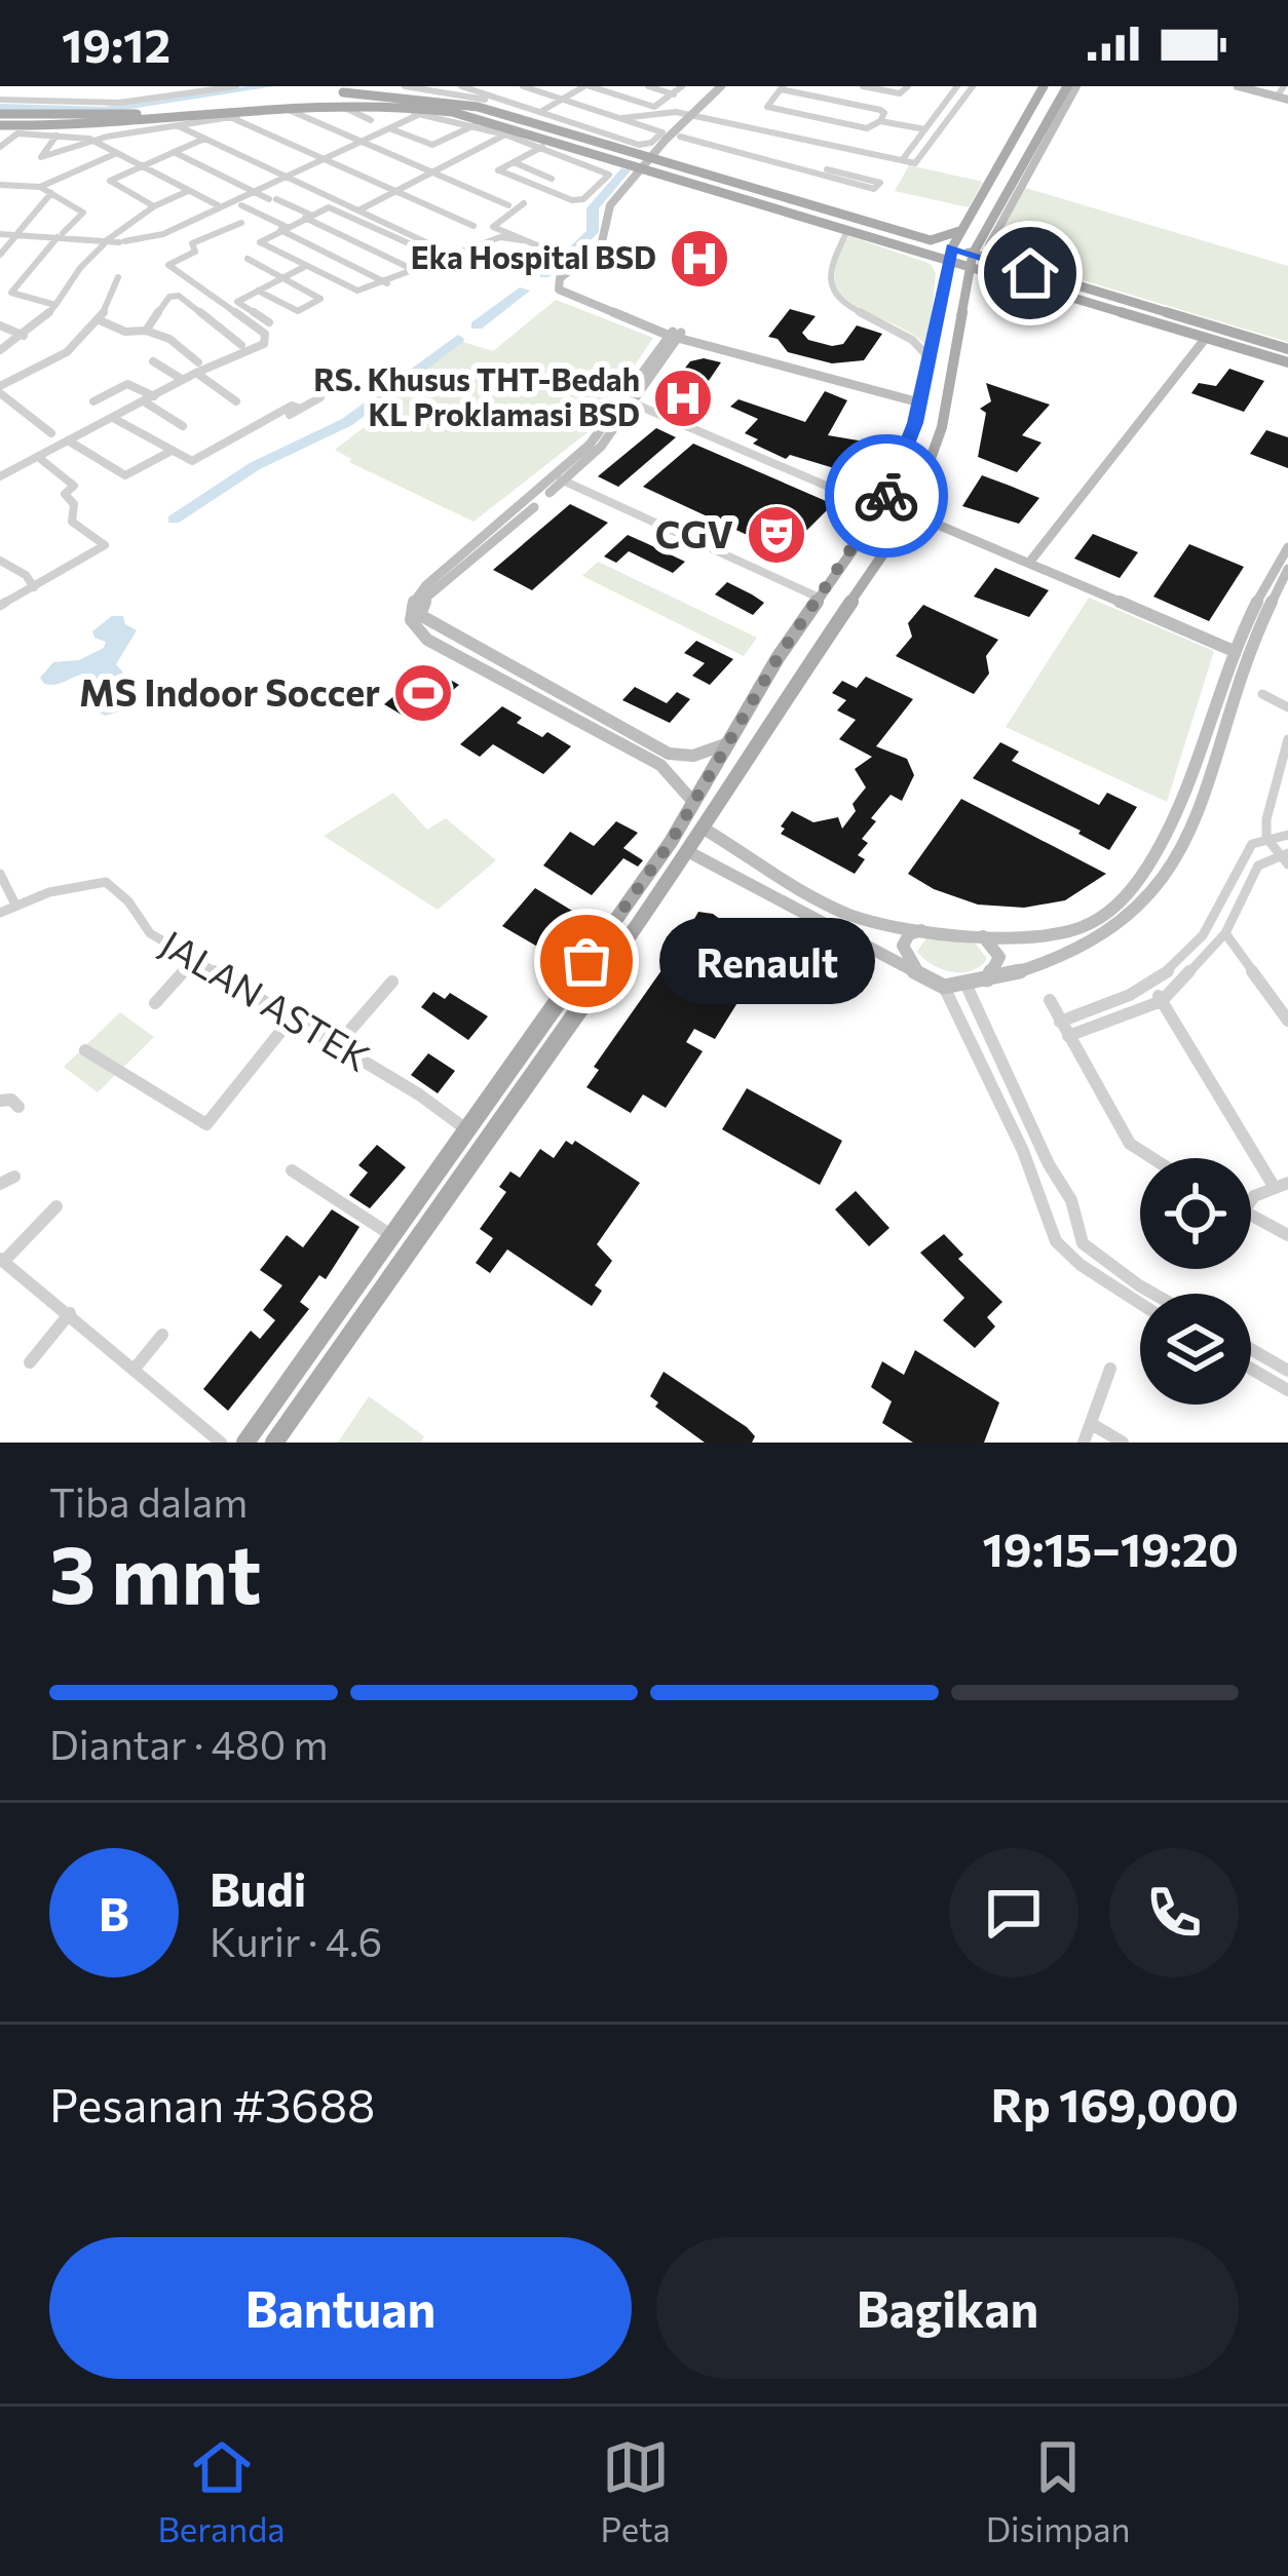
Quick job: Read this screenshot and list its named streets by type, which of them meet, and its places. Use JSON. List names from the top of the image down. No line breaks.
{"streets":{"street":["JALAN ASTEK"]},"places":{"hospital":["Eka Hospital BSD","RS. Khusus THT-Bedah KL Proklamasi BSD"],"theatre":["CGV"],"sports":["MS Indoor Soccer"],"other":["Renault"]},"page":{"status":"19:12","bubble":"Renault","heading":["3 mnt","Tiba dalam","19:15–19:20"],"panel":["Budi","Kurir · 4.6","Pesanan #3688","Rp 169,000"],"bar":"Diantar · 480 m","round":"B","buttons":["Bantuan","Bagikan"],"tabs":["Beranda","Peta","Disimpan"]}}
